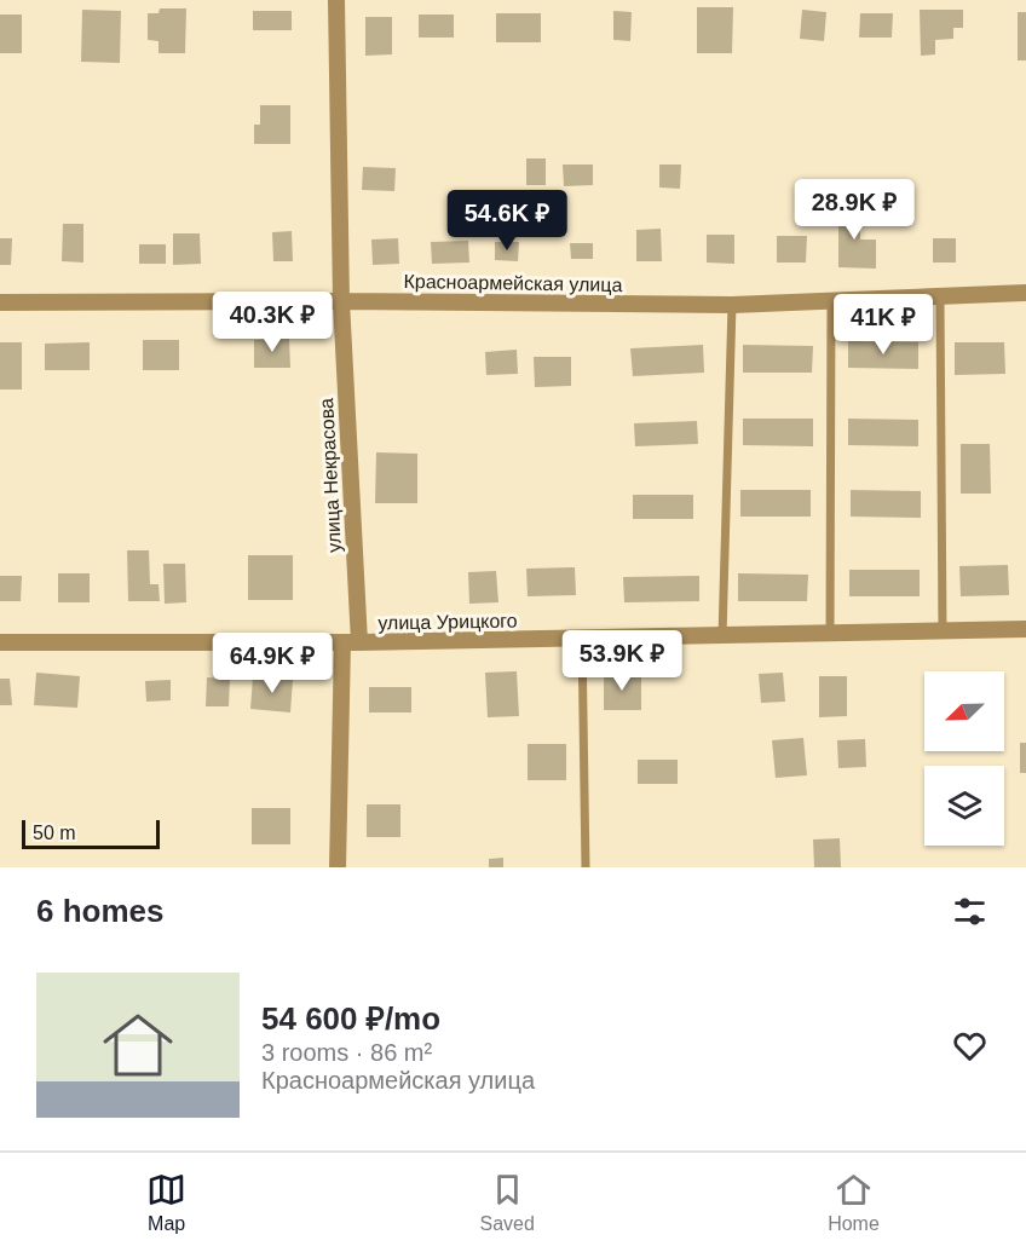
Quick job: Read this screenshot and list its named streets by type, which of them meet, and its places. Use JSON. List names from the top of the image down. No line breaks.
{"streets":{"street":["Красноармейская улица","улица Некрасова","улица Урицкого"]},"crossings":[["Красноармейская улица","улица Некрасова"],["улица Некрасова","улица Урицкого"]],"scale_bar":"50 m","north":"bottom left","page":{"price":["28.9K ₽","54.6K ₽","40.3K ₽","41K ₽","53.9K ₽","64.9K ₽"],"scale":"50 m","heading":"6 homes","list":[{"name":"54 600 ₽/mo","note":"3 rooms · 86 m² · Красноармейская улица"}],"tabs":["Map","Saved","Home"]}}
